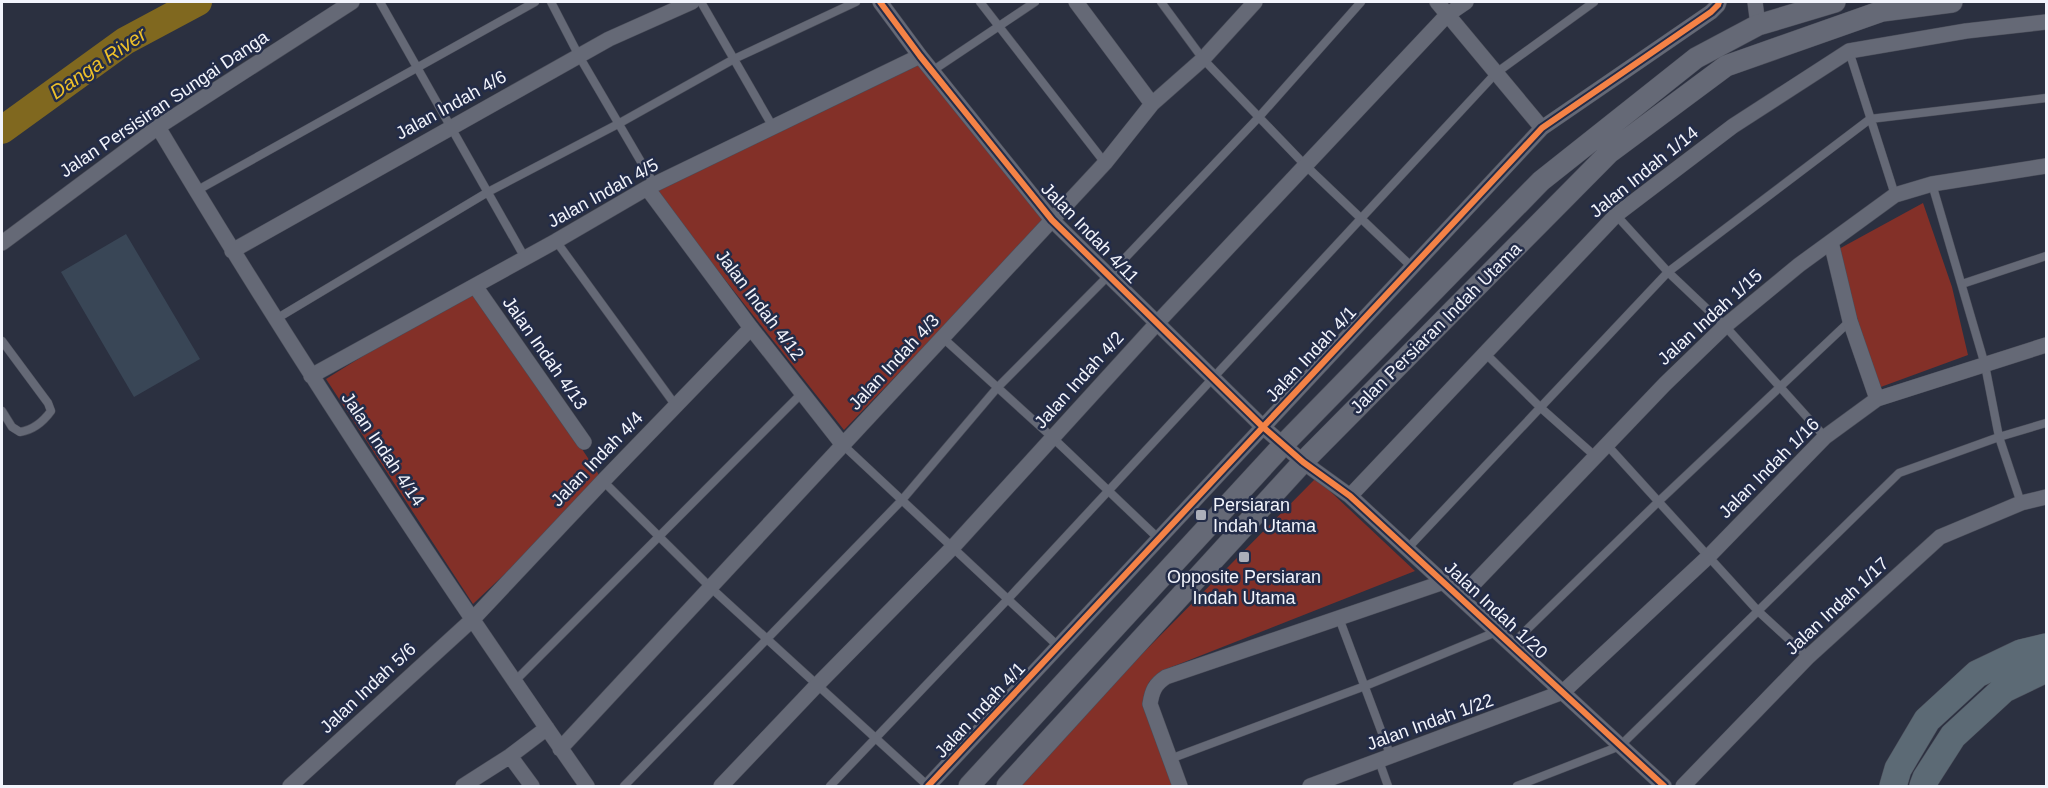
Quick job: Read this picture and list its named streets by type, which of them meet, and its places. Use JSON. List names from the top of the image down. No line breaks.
{"streets":{"main road":["Jalan Persiaran Indah Utama"],"street":["Jalan Persisiran Sungai Danga","Jalan Indah 4/6","Jalan Indah 1/14","Jalan Indah 4/5","Jalan Indah 4/11","Jalan Indah 4/12","Jalan Indah 1/15","Jalan Indah 4/13","Jalan Indah 4/1","Jalan Indah 4/3","Jalan Indah 4/2","Jalan Indah 4/14","Jalan Indah 4/4","Jalan Indah 1/16","Jalan Indah 1/17","Jalan Indah 1/20","Jalan Indah 5/6","Jalan Indah 1/22"]},"crossings":[["Jalan Persisiran Sungai Danga","Jalan Indah 4/14"],["Jalan Indah 4/6","Jalan Indah 4/14"],["Jalan Indah 1/14","Jalan Indah 1/20"],["Jalan Indah 4/5","Jalan Indah 4/11"],["Jalan Indah 4/5","Jalan Indah 4/12"],["Jalan Indah 4/5","Jalan Indah 4/13"],["Jalan Indah 4/5","Jalan Indah 4/14"],["Jalan Indah 4/11","Jalan Persiaran Indah Utama"],["Jalan Indah 4/11","Jalan Indah 4/1"],["Jalan Indah 4/11","Jalan Indah 4/3"],["Jalan Indah 4/11","Jalan Indah 4/2"],["Jalan Indah 4/11","Jalan Indah 1/20"],["Jalan Indah 4/12","Jalan Indah 4/3"],["Jalan Indah 4/12","Jalan Indah 4/4"],["Jalan Indah 1/15","Jalan Indah 1/20"],["Jalan Persiaran Indah Utama","Jalan Indah 1/20"],["Jalan Indah 4/3","Jalan Indah 4/14"],["Jalan Indah 4/14","Jalan Indah 4/4"],["Jalan Indah 4/14","Jalan Indah 5/6"],["Jalan Indah 4/4","Jalan Indah 5/6"],["Jalan Indah 1/16","Jalan Indah 1/20"],["Jalan Indah 1/16","Jalan Indah 1/22"],["Jalan Indah 1/20","Jalan Indah 1/22"]],"water":["Danga River"],"places":{"transit":["Persiaran Indah Utama","Opposite Persiaran Indah Utama"]}}
